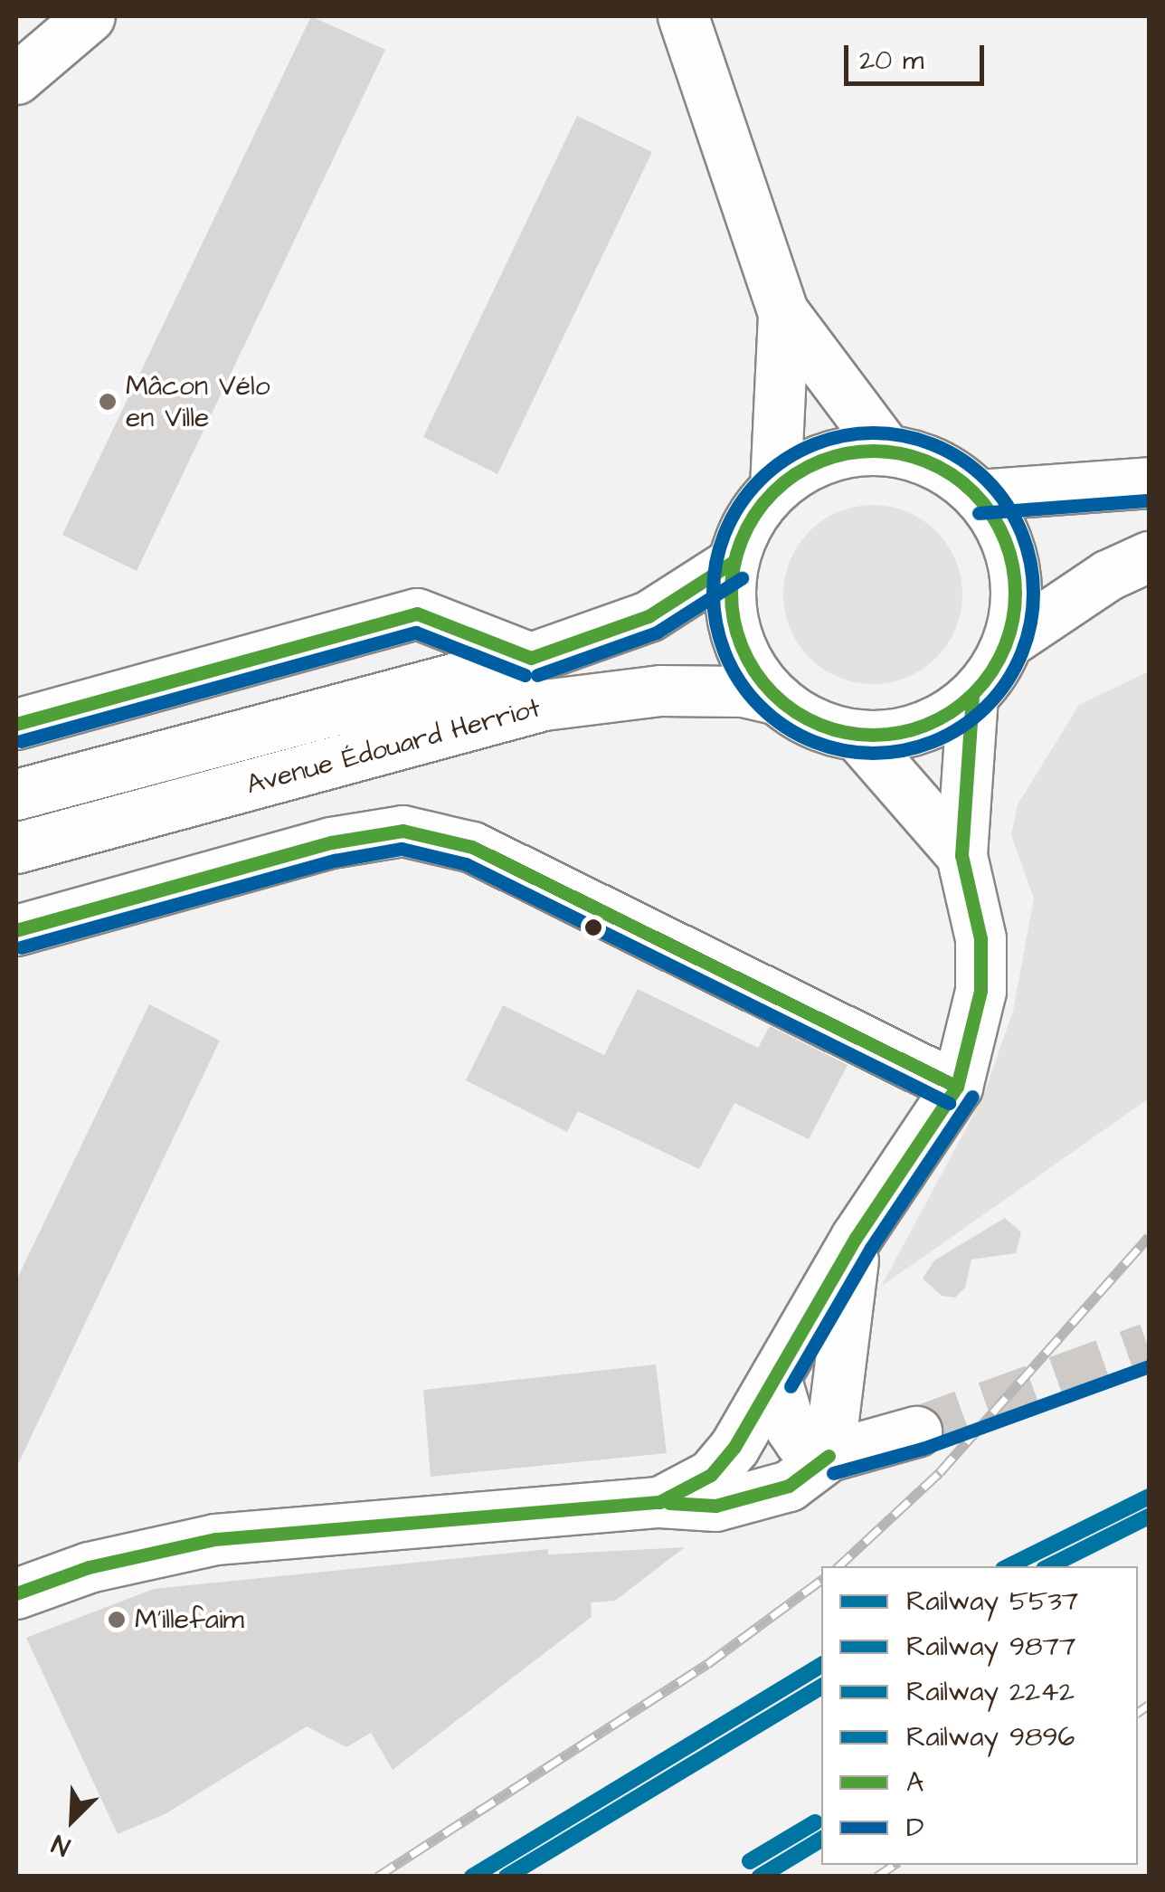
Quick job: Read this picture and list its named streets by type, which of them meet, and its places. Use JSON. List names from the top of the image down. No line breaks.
{"streets":{"main road":["Avenue Édouard Herriot"]},"places":["Mâcon Vélo en Ville","M'illefaim"],"lines":["transit line D","transit line A","rail line 5537","rail line 9877","rail line 9896","rail line 2242"],"legend":["Railway 5537","Railway 9877","Railway 2242","Railway 9896","A","D"],"scale_bar":"20 m","north":"bottom left"}
